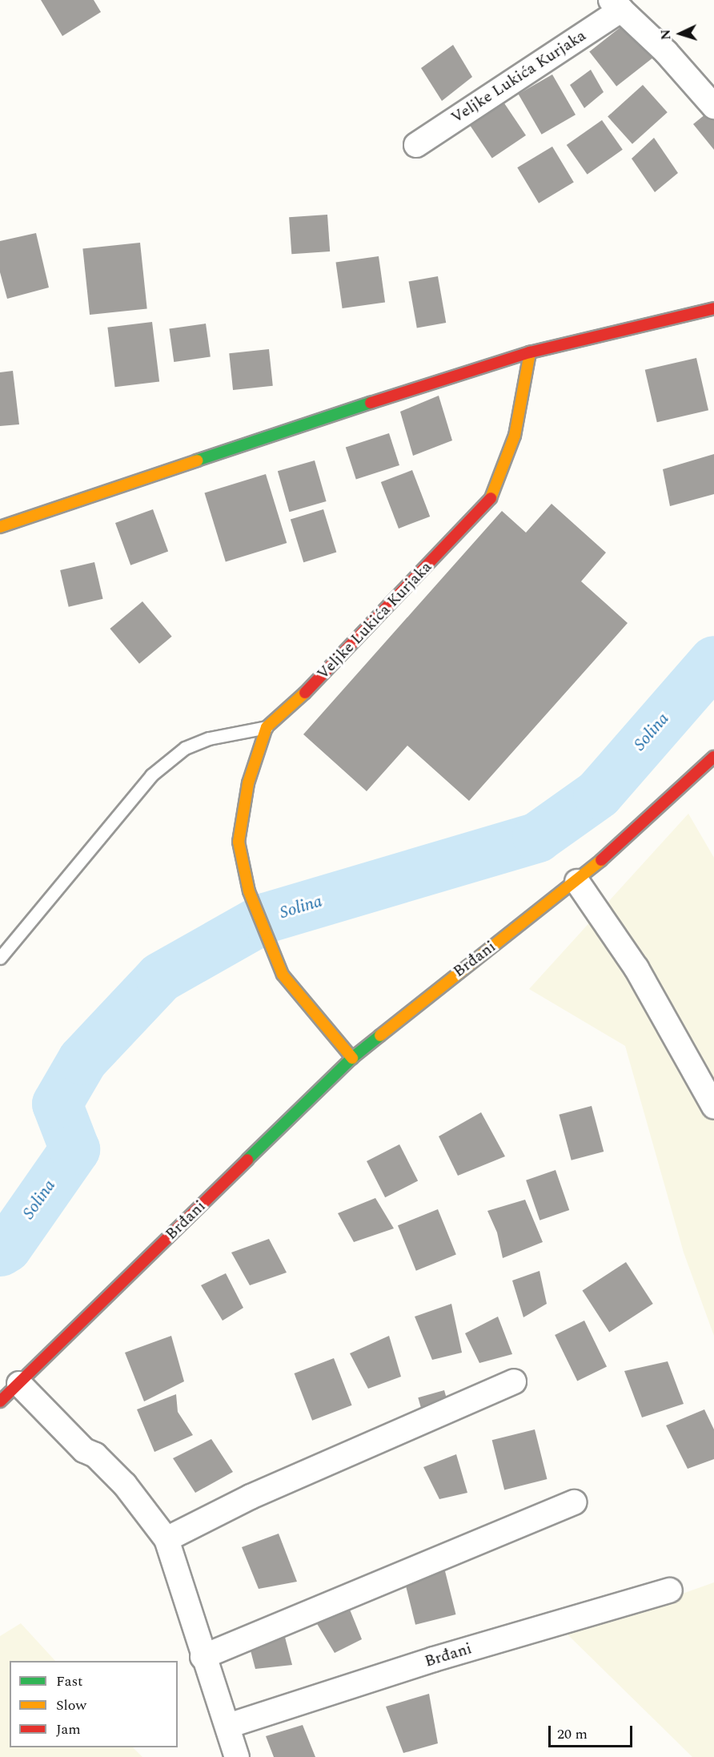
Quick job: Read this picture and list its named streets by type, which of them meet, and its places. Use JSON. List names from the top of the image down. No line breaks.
{"streets":{"street":["Veljke Lukića Kurjaka","Brđani"]},"crossings":[["Veljke Lukića Kurjaka","Brđani"]],"water":["Solina"],"legend":["Fast","Slow","Jam"],"scale_bar":"20 m","north":"left"}
